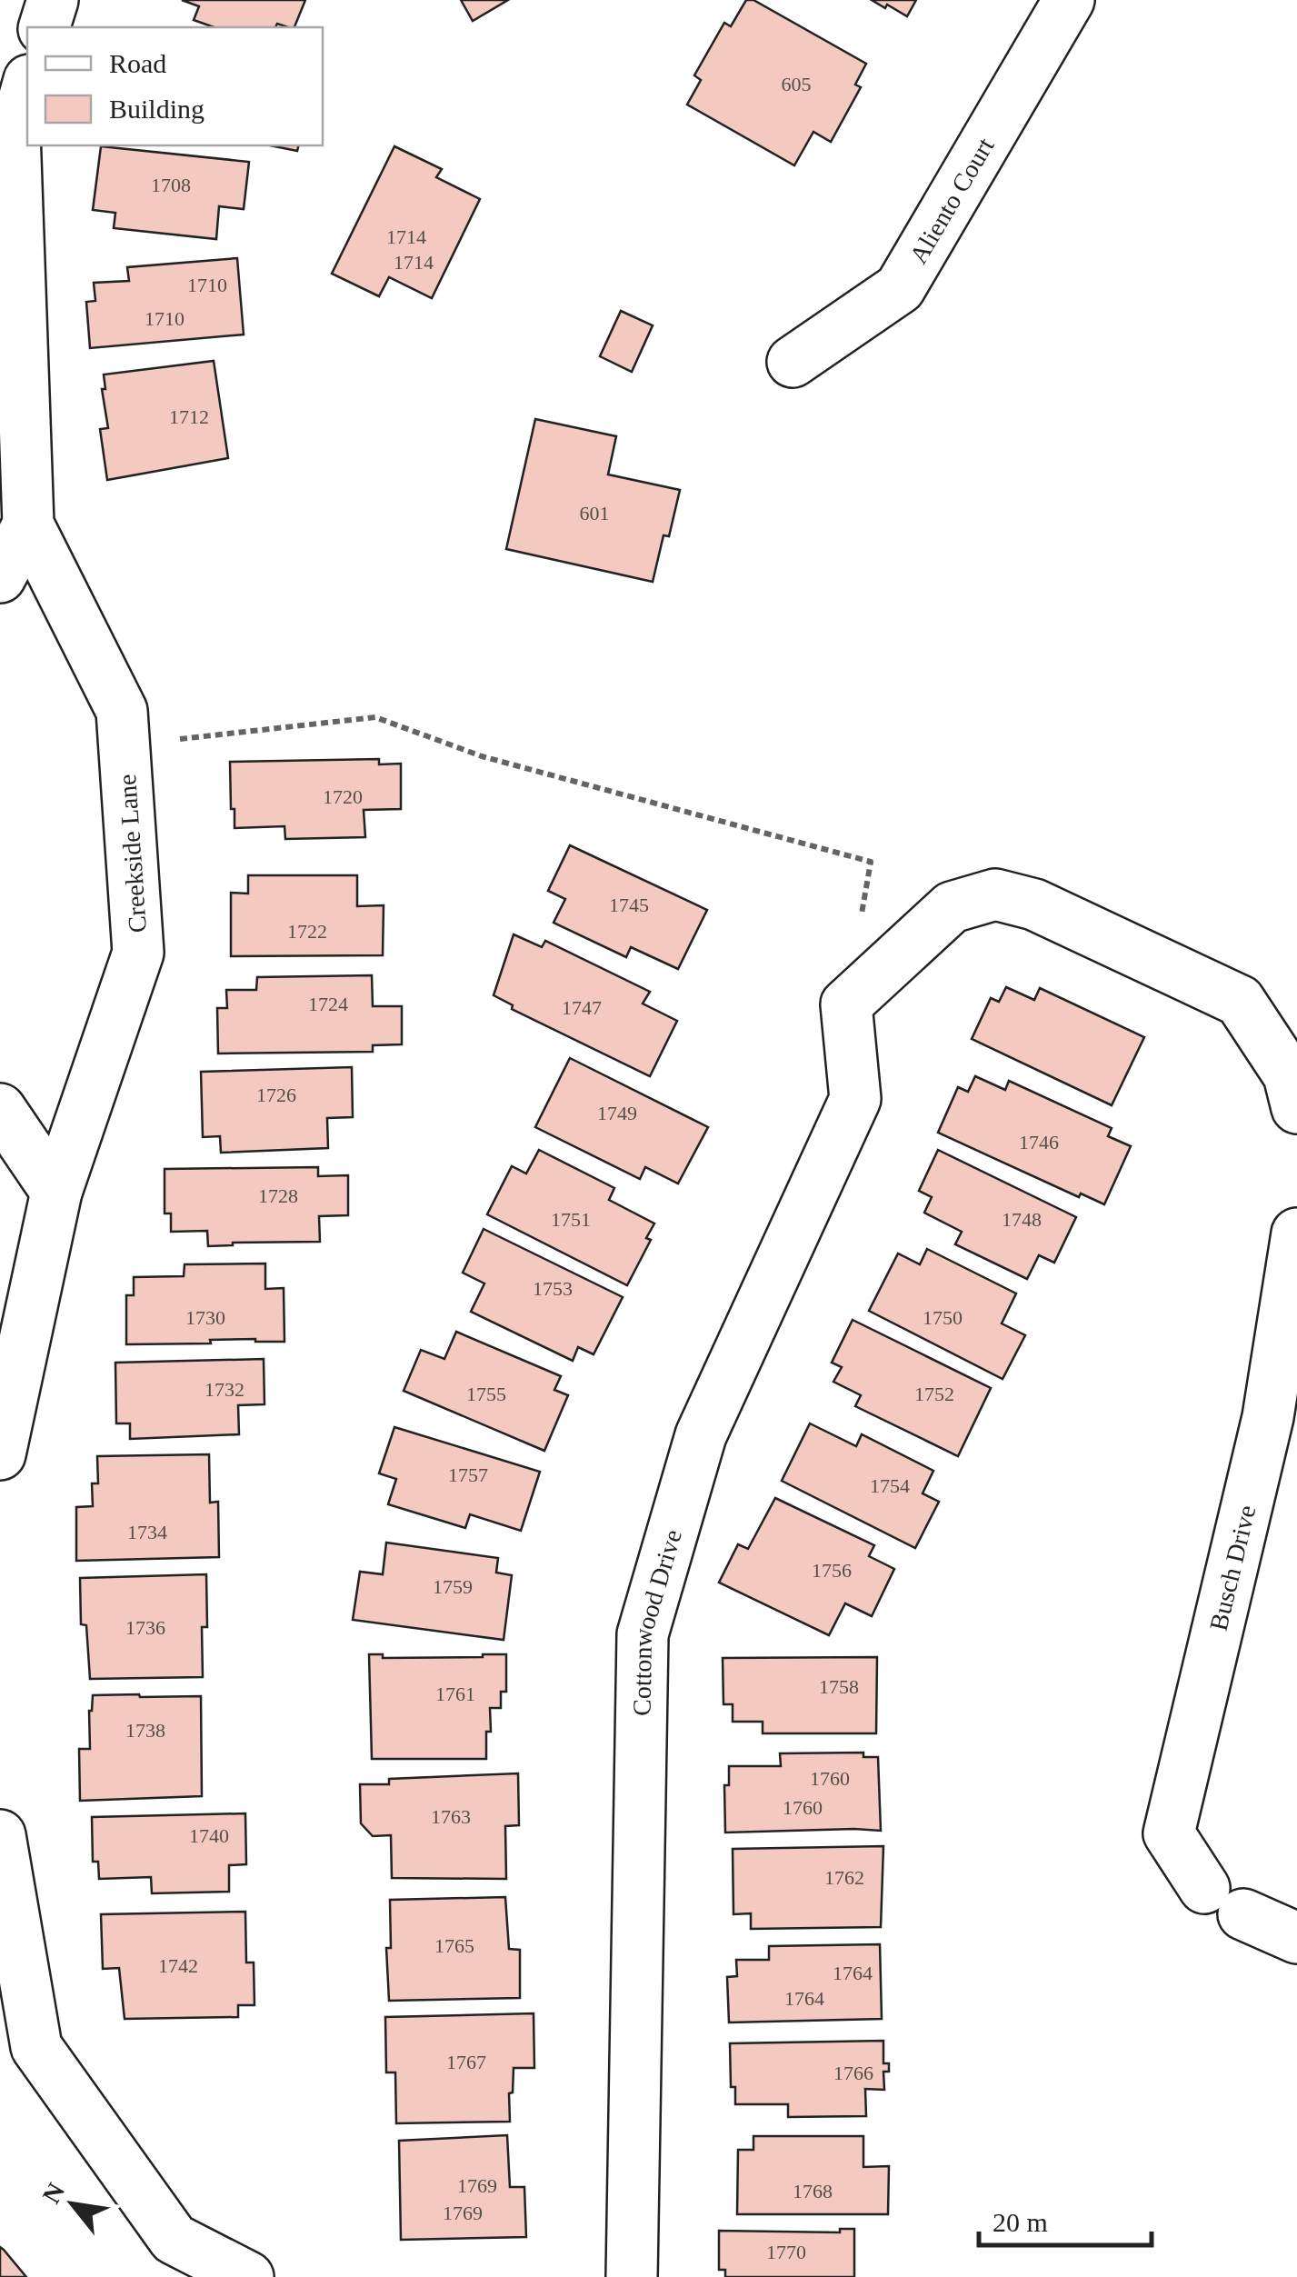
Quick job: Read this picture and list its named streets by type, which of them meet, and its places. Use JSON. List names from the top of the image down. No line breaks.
{"streets":{"street":["Aliento Court","Creekside Lane","Busch Drive","Cottonwood Drive"]},"house_numbers":["605","1708","1714","1714","1710","1710","1712","601","1720","1745","1722","1724","1747","1726","1749","1746","1728","1751","1748","1753","1730","1750","1732","1755","1752","1757","1754","1734","1756","1759","1736","1758","1761","1738","1760","1760","1763","1740","1762","1765","1742","1764","1764","1767","1766","1769","1768","1769","1770"],"legend":["Road","Building"],"scale_bar":"20 m","north":"top left"}
